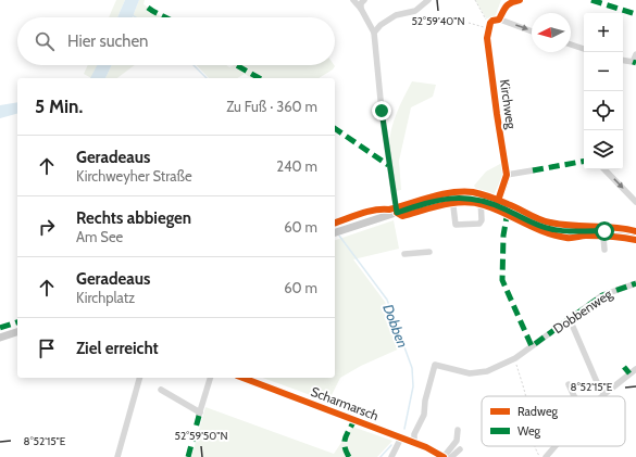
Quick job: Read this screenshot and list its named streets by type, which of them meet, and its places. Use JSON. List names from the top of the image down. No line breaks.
{"streets":{"street":["Kirchweg","Dobbenweg","Scharmarsch"]},"crossings":[["Dobbenweg","Scharmarsch"]],"water":["Dobben"],"legend":["Radweg","Weg"],"north":"left","page":{"map_buttons":["+","−"],"search":"Hier suchen","heading":["5 Min.","Zu Fuß · 360 m"],"list":[["Geradeaus","Kirchweyher Straße","240 m"],["Rechts abbiegen","Am See","60 m"],["Geradeaus","Kirchplatz","60 m"],"Ziel erreicht"]},"coordinates":["52°59'40\"N","8°52'15\"E","52°59'50\"N"]}
